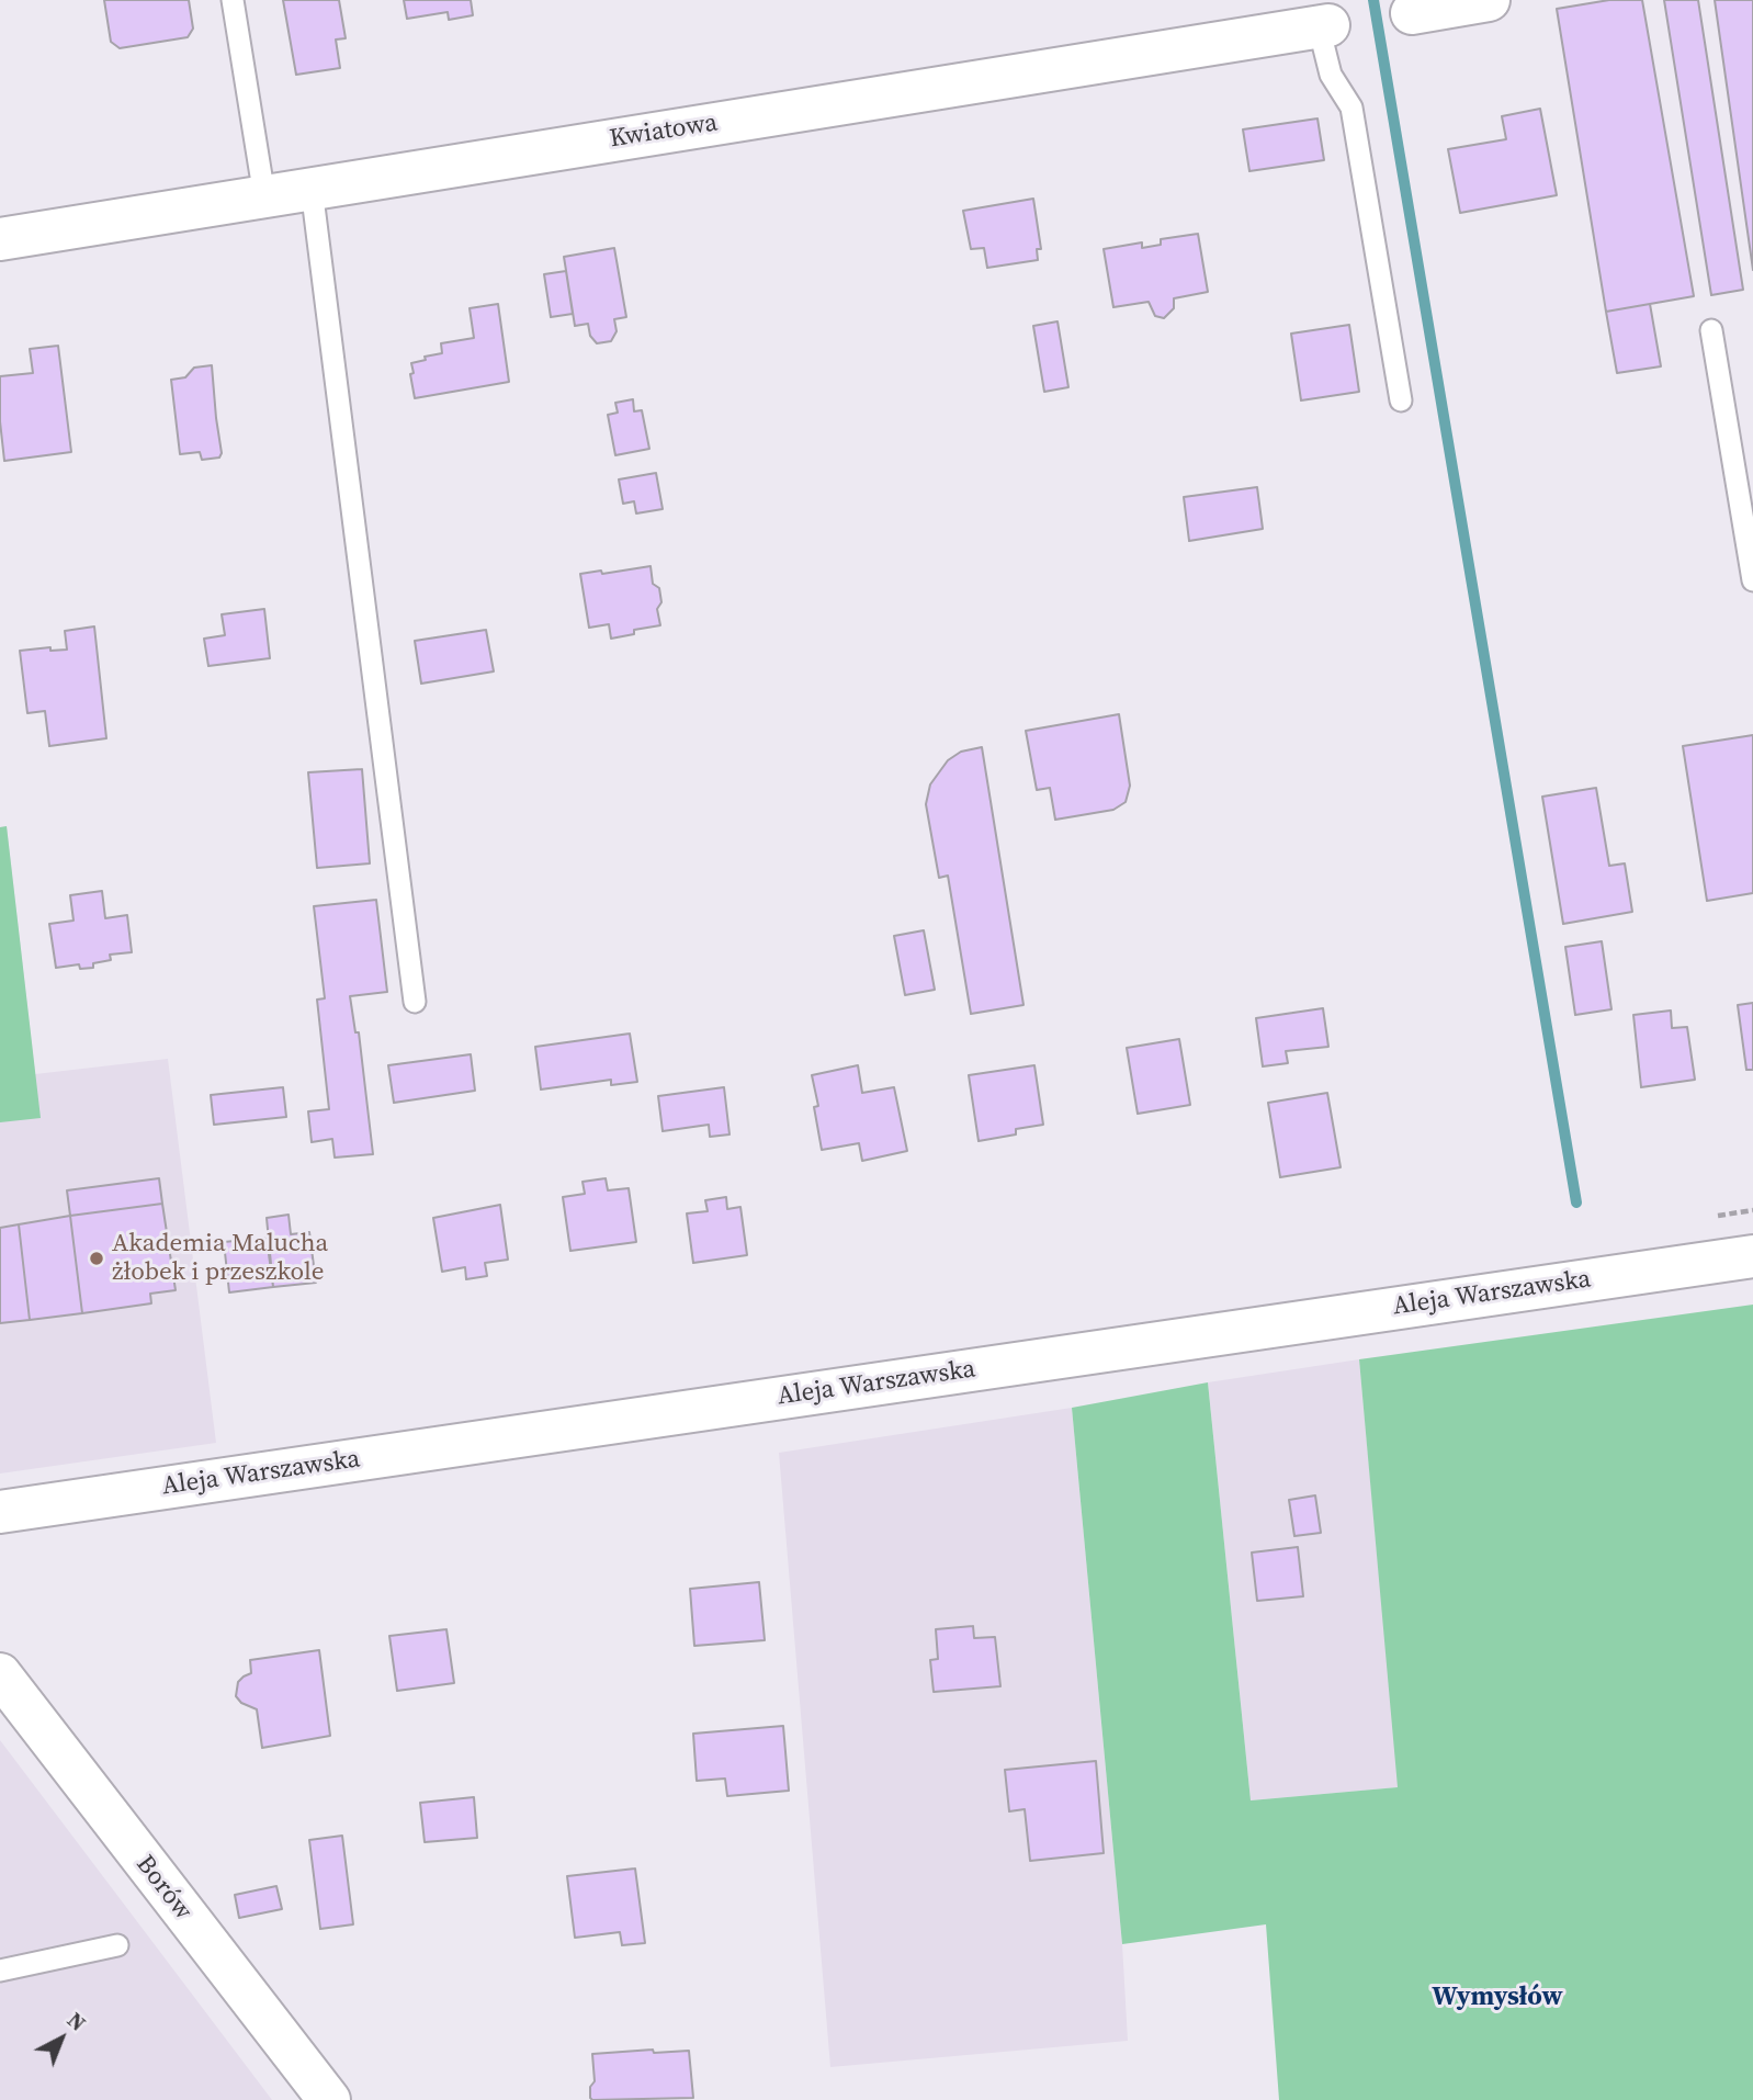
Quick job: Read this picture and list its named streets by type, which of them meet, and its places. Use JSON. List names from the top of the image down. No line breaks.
{"streets":{"street":["Kwiatowa","Aleja Warszawska","Borów"]},"districts":["Wymysłów"],"places":["Akademia Malucha żłobek i przeszkole"],"north":"top right"}
